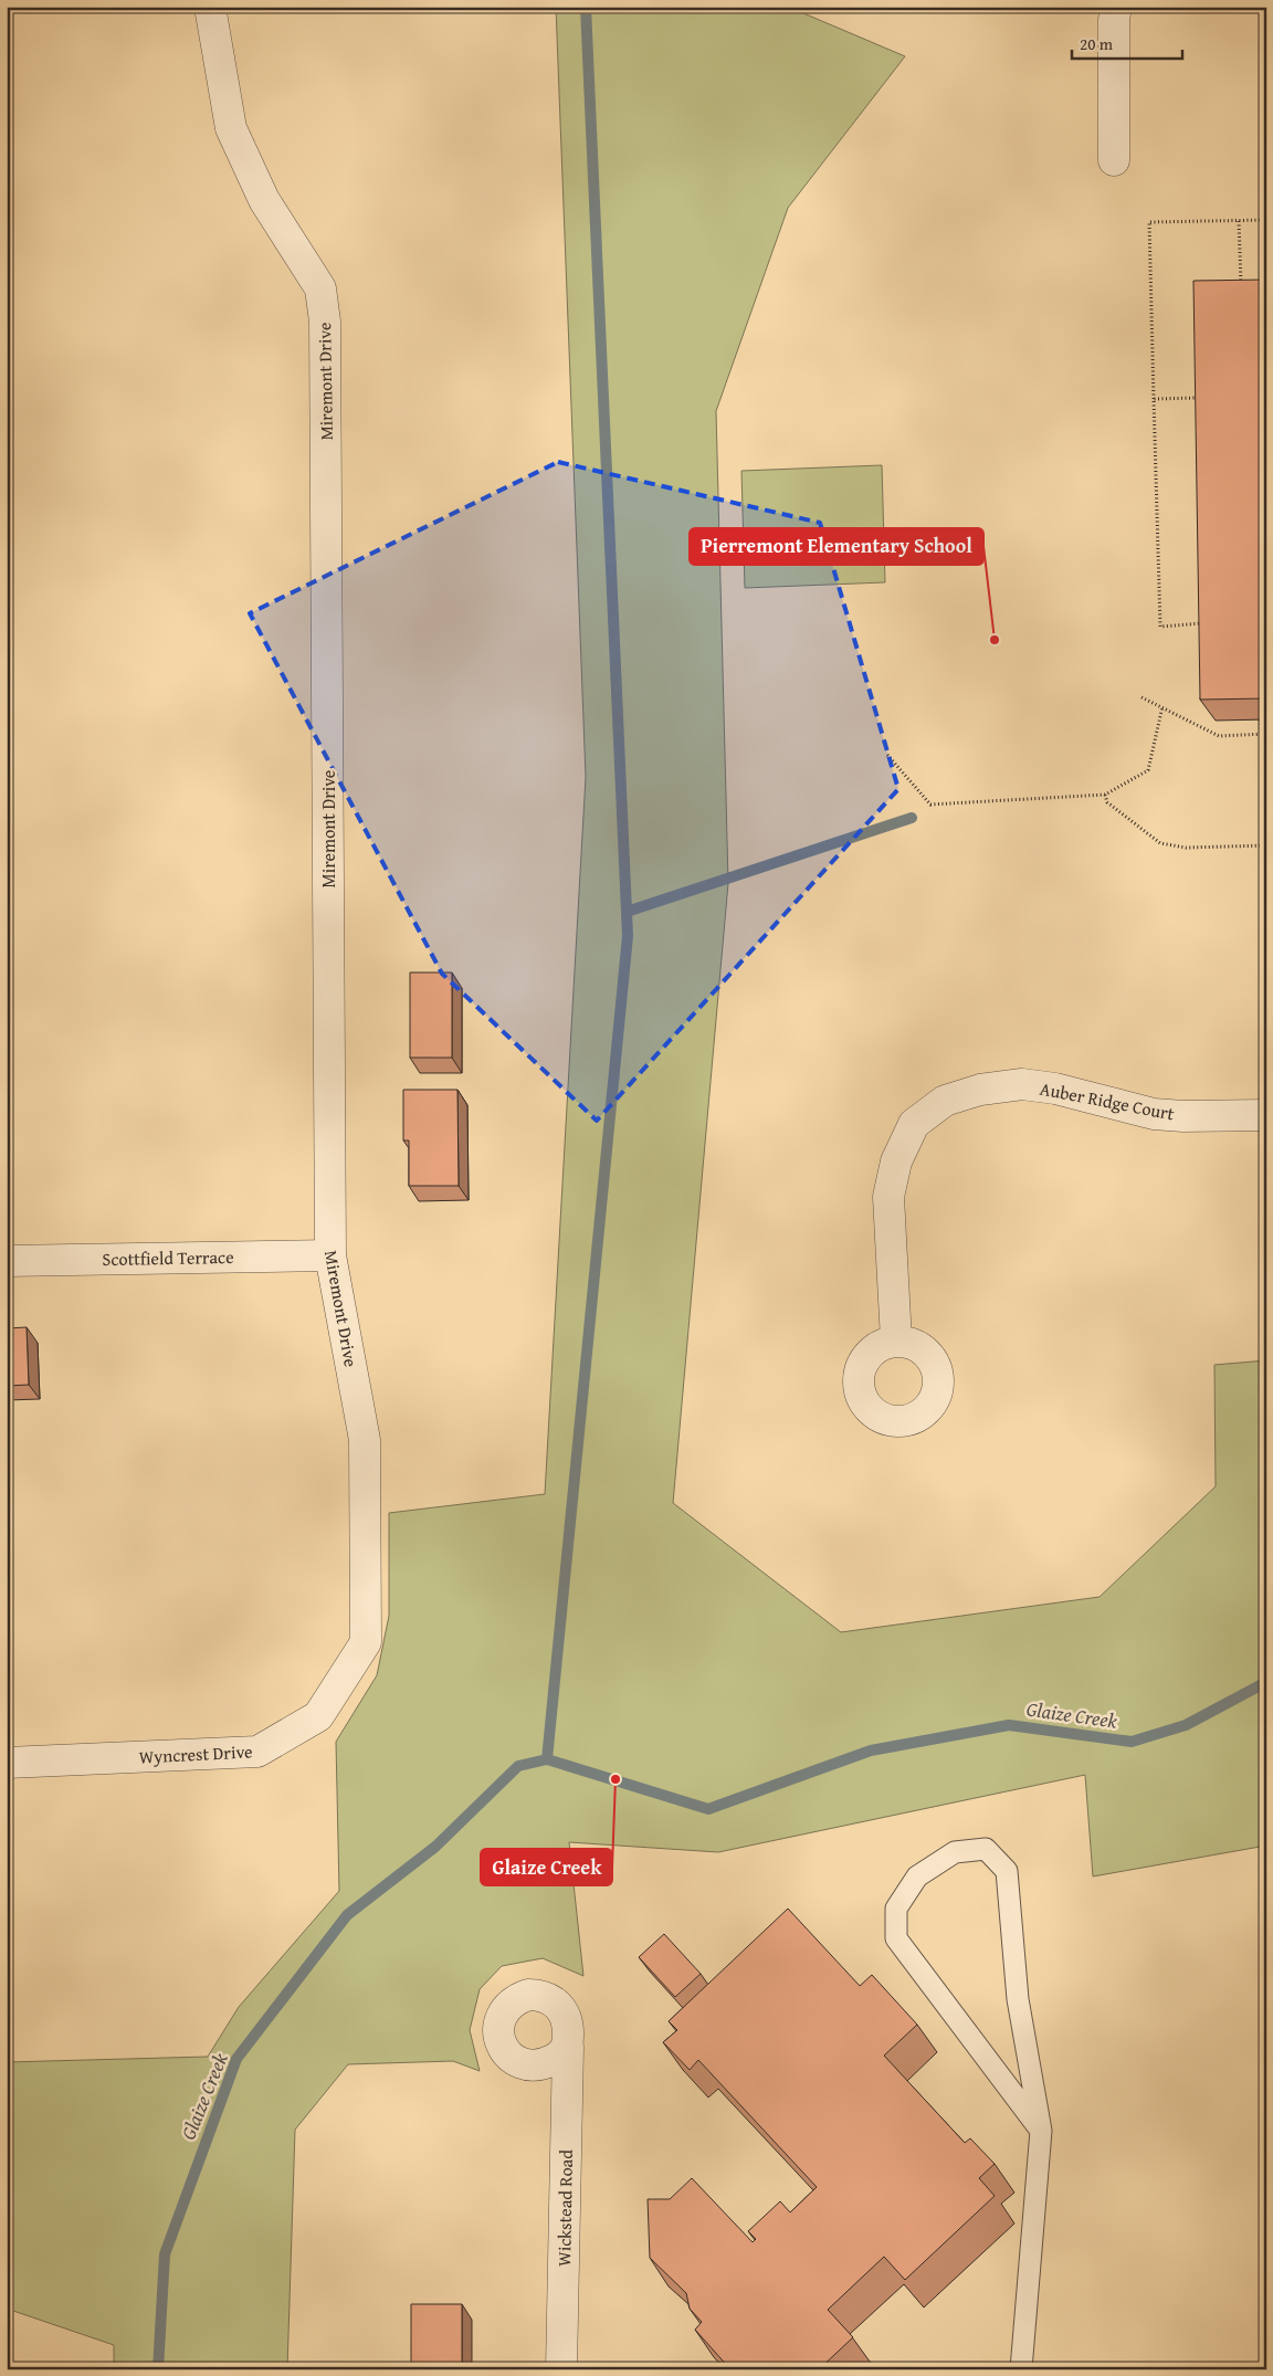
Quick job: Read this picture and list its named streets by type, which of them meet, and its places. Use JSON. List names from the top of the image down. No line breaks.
{"streets":{"street":["Miremont Drive","Auber Ridge Court","Scottfield Terrace","Wyncrest Drive","Wickstead Road"]},"crossings":[["Miremont Drive","Scottfield Terrace"],["Miremont Drive","Wyncrest Drive"]],"water":["Glaize Creek"],"places":["Pierremont Elementary School","Glaize Creek"],"scale_bar":"20 m"}
